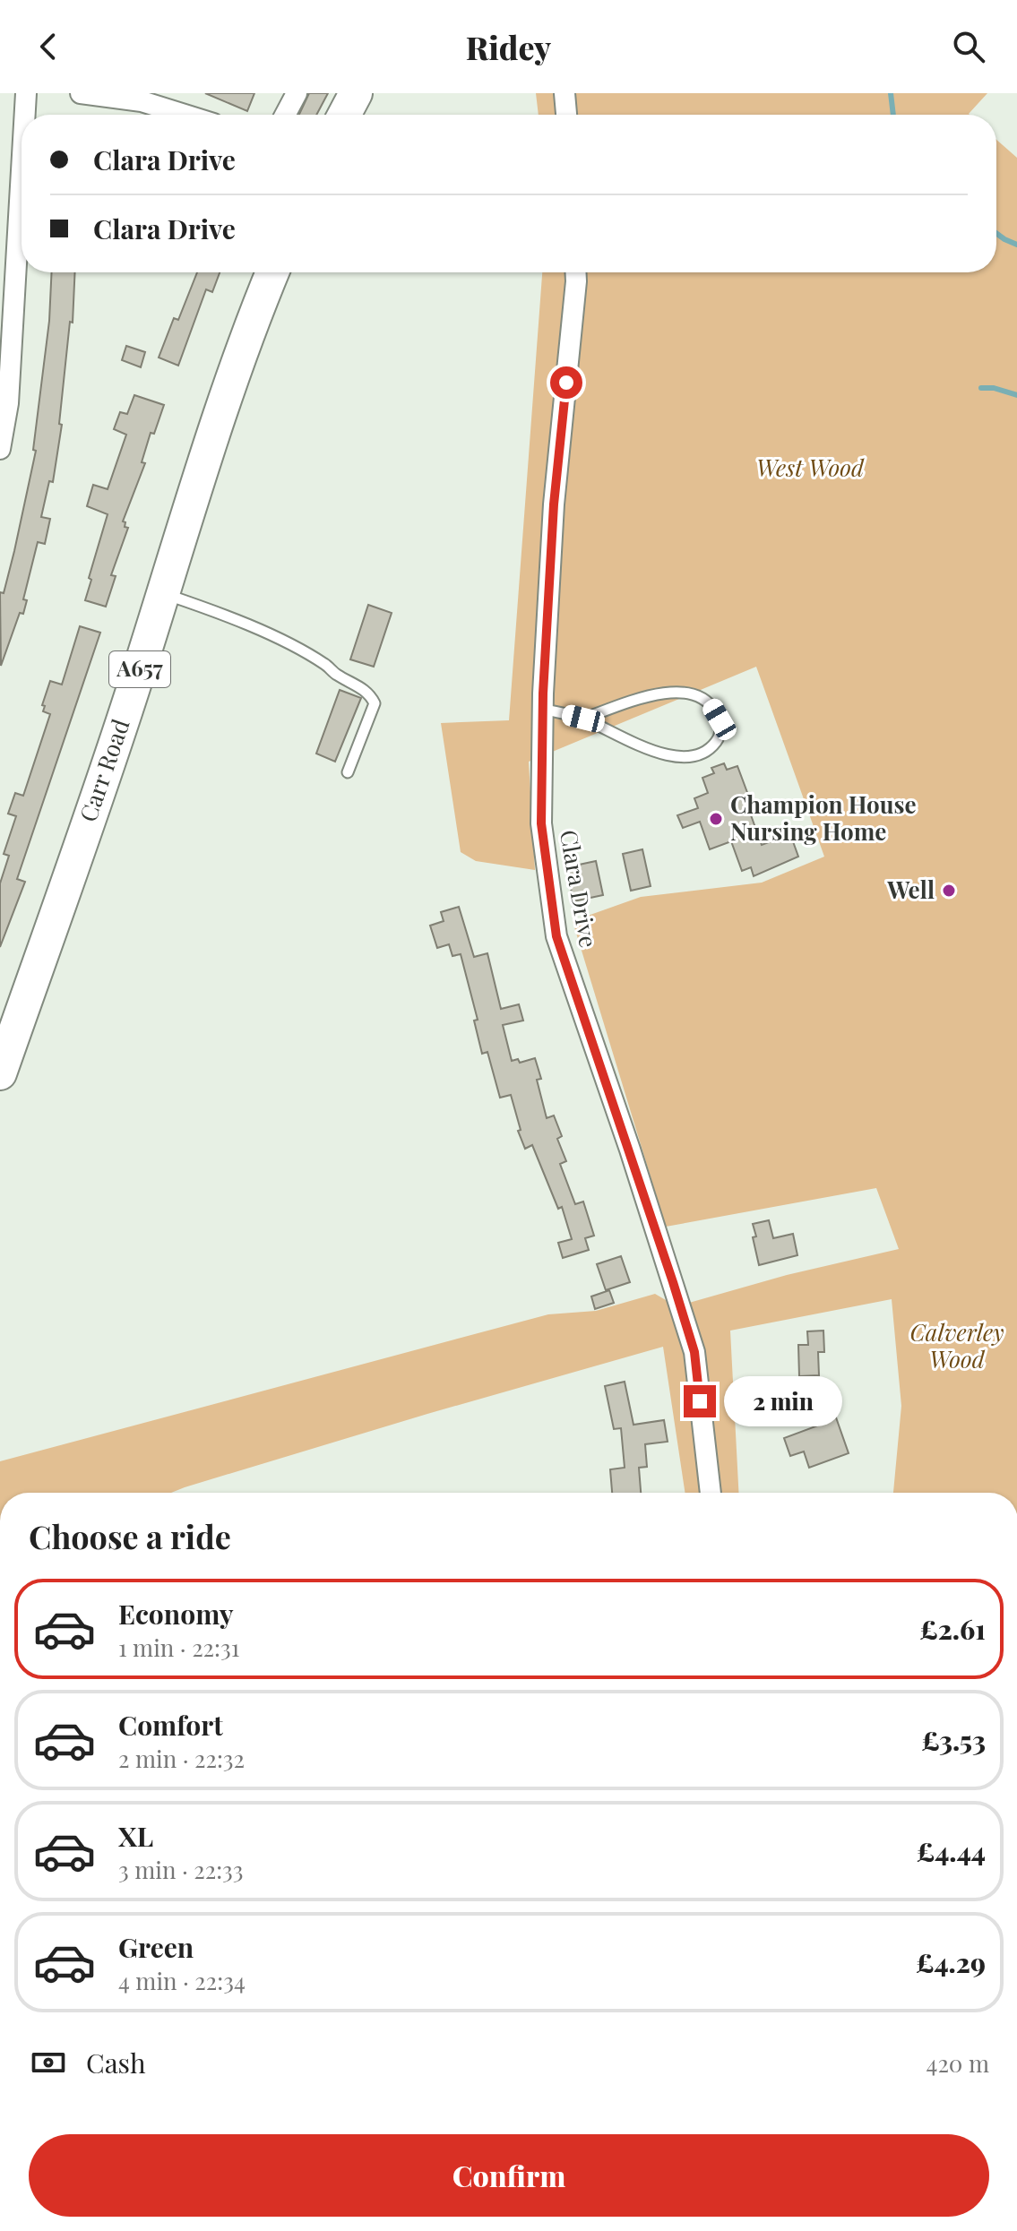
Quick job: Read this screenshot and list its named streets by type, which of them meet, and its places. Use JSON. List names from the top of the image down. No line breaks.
{"streets":{"main road":["A657","Carr Road"],"street":["Clara Drive"]},"parks":["West Wood","Calverley Wood"],"places":["Champion House Nursing Home","Well"],"page":{"header":"Ridey","banner":["Clara Drive","Clara Drive"],"bubble":"2 min","heading":"Choose a ride","list":[{"name":"Economy","note":"1 min · 22:31","value":"£2.61"},{"name":"Comfort","note":"2 min · 22:32","value":"£3.53"},{"name":"XL","note":"3 min · 22:33","value":"£4.44"},{"name":"Green","note":"4 min · 22:34","value":"£4.29"}],"pay":["Cash","420 m"],"buttons":"Confirm"}}
